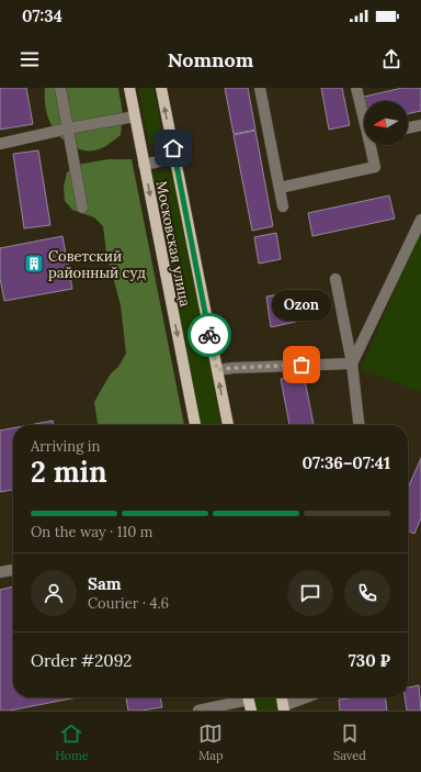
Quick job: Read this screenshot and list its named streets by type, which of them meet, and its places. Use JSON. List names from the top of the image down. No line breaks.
{"streets":{"main road":["Московская улица"]},"places":{"building":["Советский районный суд"],"other":["Ozon"]},"north":"left","page":{"status":"07:34","header":"Nomnom","bubble":"Ozon","heading":["2 min","Arriving in","07:36–07:41"],"panel":["Sam","Courier · 4.6","Order #2092","730 ₽"],"bar":"On the way · 110 m","tabs":["Home","Map","Saved"]}}
